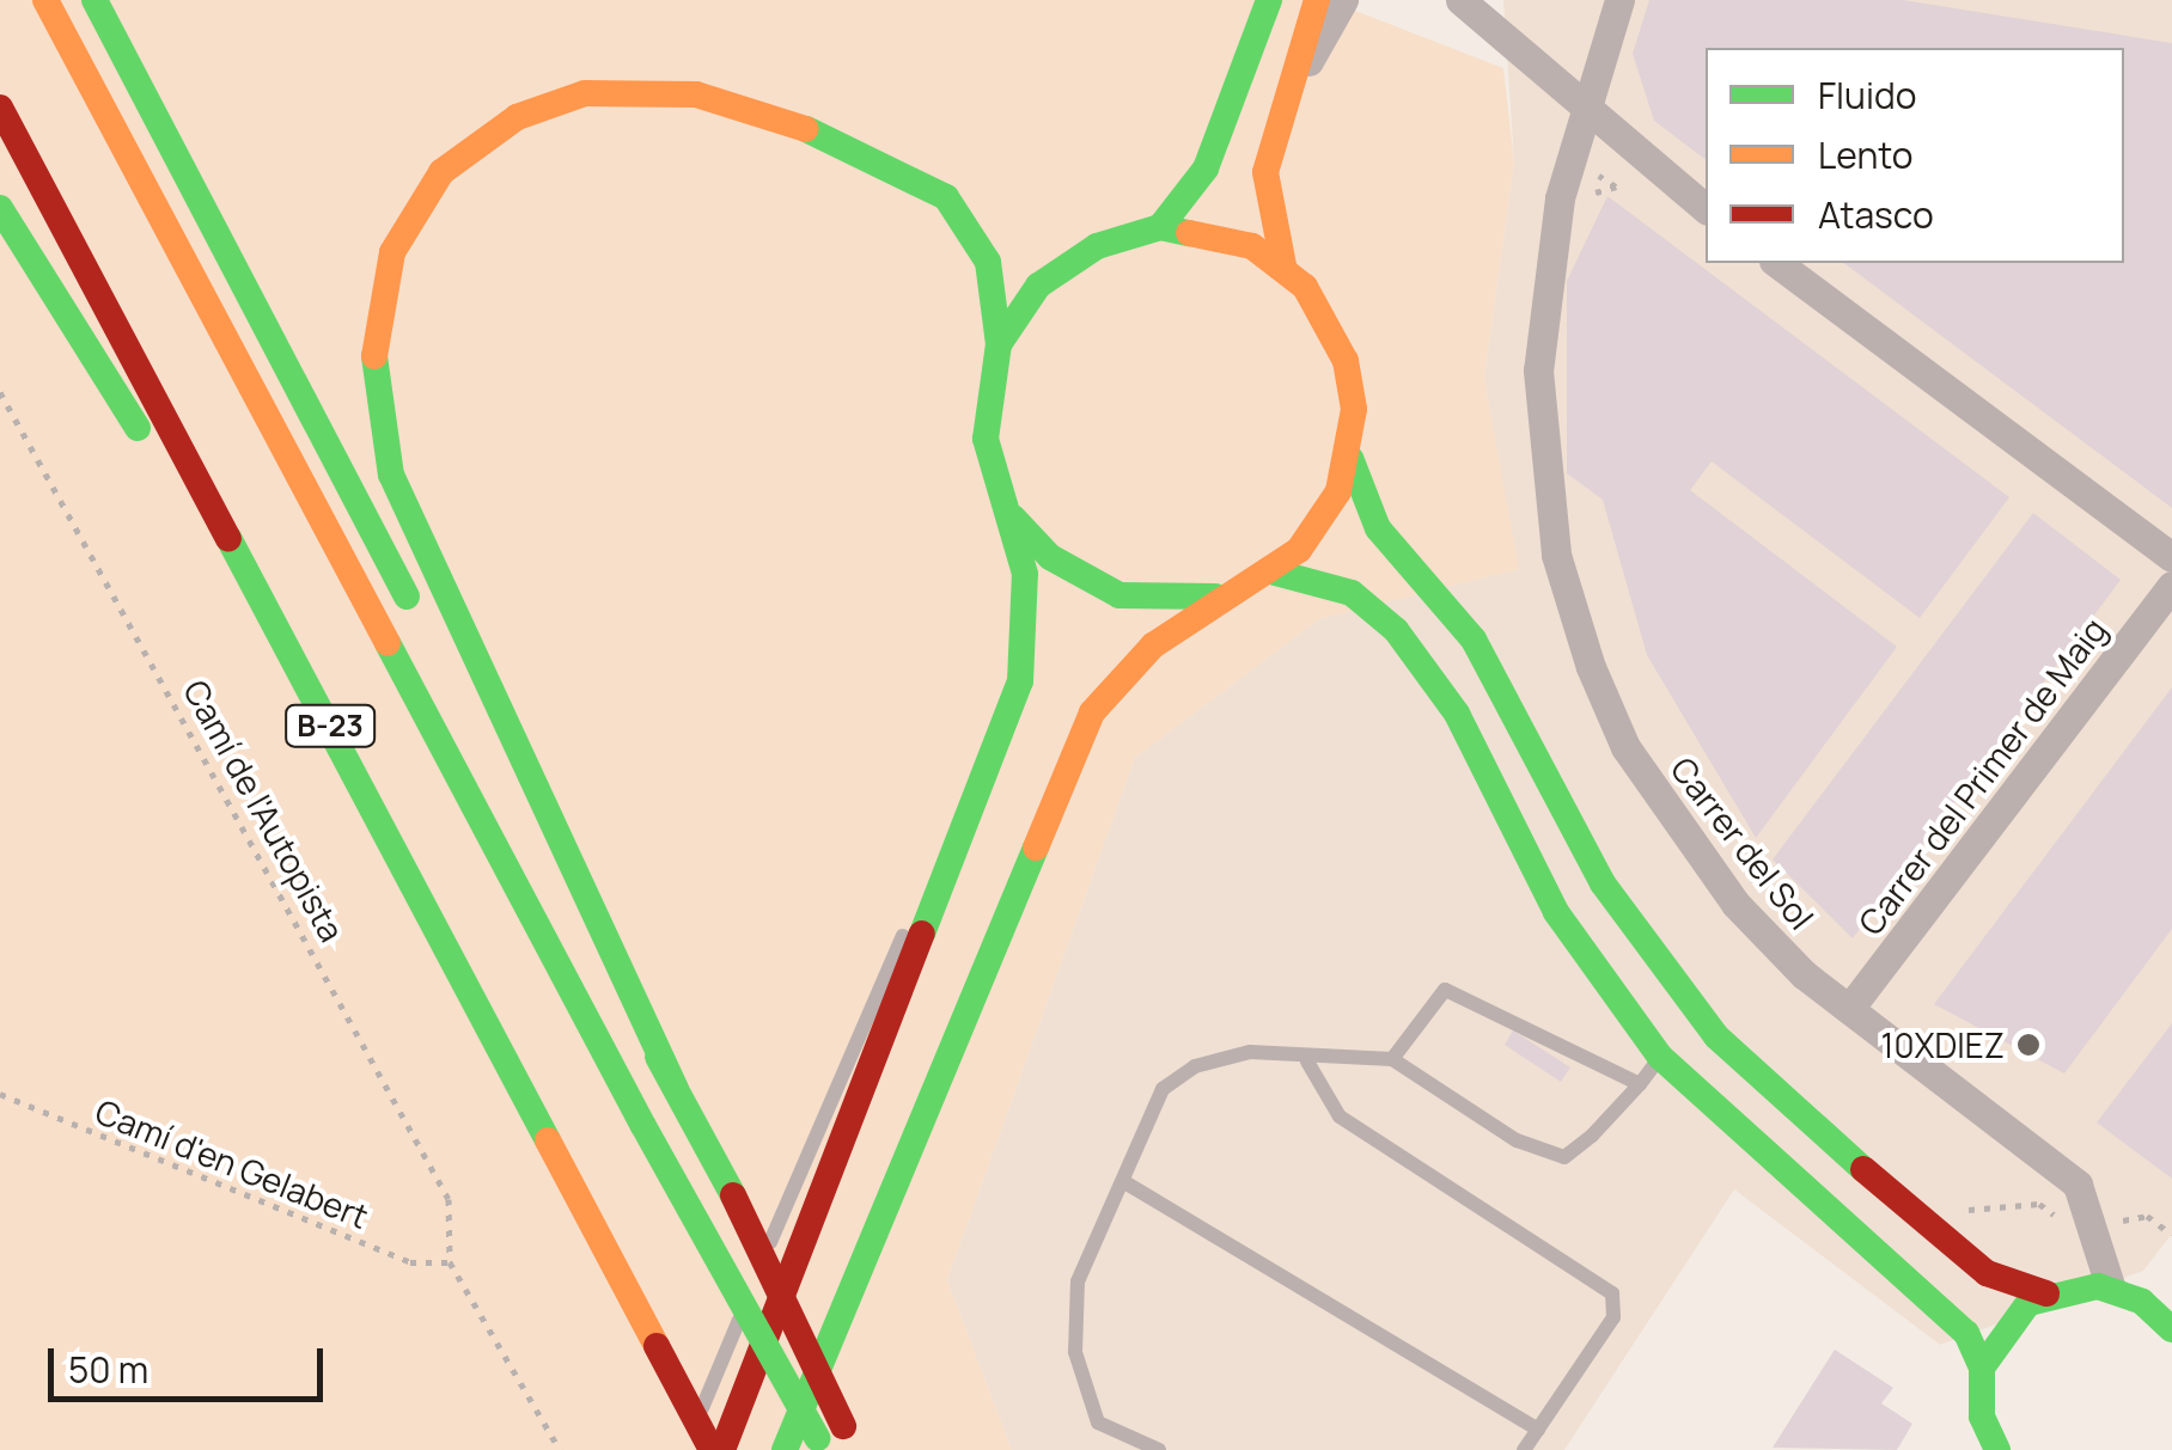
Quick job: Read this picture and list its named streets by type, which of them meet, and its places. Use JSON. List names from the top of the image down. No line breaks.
{"streets":{"main road":["B-23"],"street":["Carrer del Primer de Maig","Carrer del Sol"],"path":["Camí de l'Autopista","Camí d'en Gelabert"]},"crossings":[["Carrer del Primer de Maig","Carrer del Sol"],["Camí de l'Autopista","Camí d'en Gelabert"]],"places":["10XDIEZ"],"legend":["Fluido","Lento","Atasco"],"scale_bar":"50 m"}
